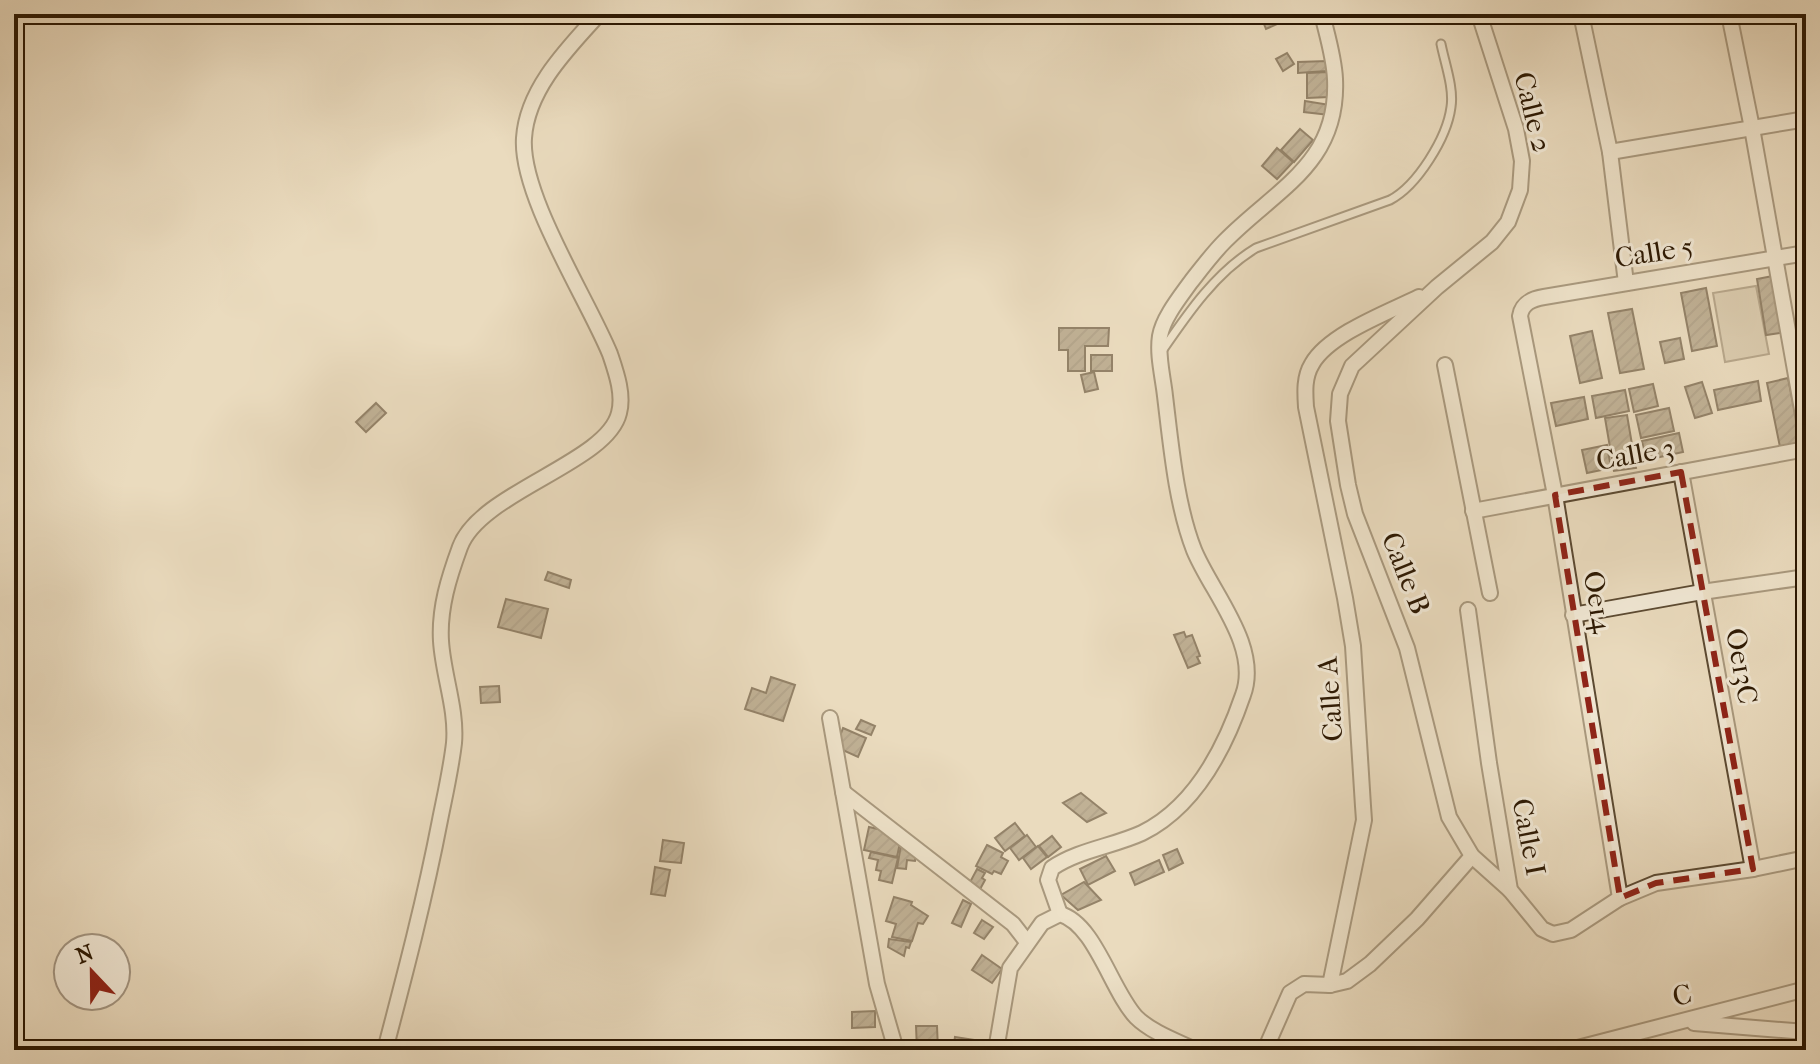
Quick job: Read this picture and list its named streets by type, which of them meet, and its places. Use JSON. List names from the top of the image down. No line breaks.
{"streets":{"street":["Calle 2","Calle 5","Calle 3","Calle B","Oe14","Oe13C","Calle A","Calle I","C"]},"crossings":[["Calle 2","Calle B"],["Calle 2","Calle A"],["Calle 5","Oe14"],["Calle 3","Oe14"],["Calle 3","Oe13C"],["Calle B","Calle A"],["Calle B","Calle I"],["Oe14","Calle I"],["Oe13C","Calle I"]],"north":"top"}
